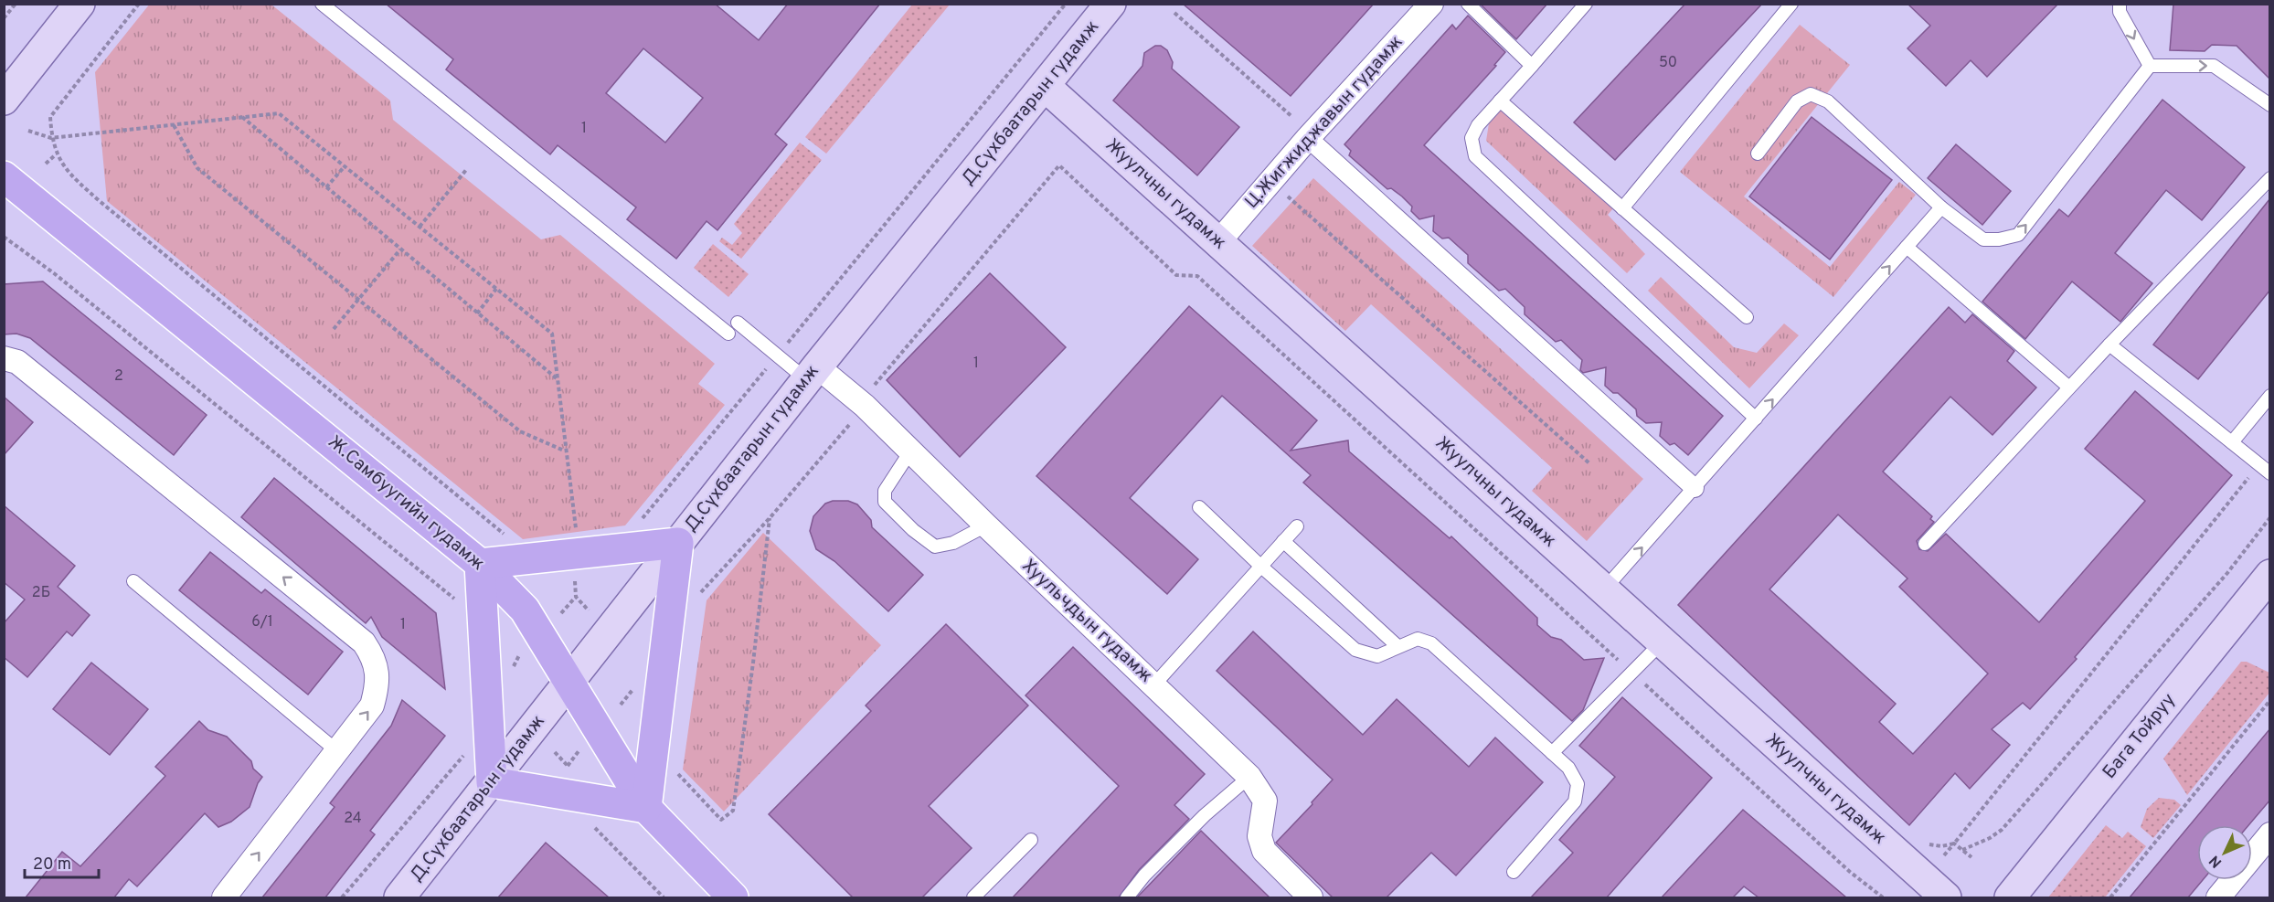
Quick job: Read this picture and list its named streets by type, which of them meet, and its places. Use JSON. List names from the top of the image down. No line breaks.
{"streets":{"main road":["Д.Сүхбаатарын гудамж","Жуулчны гудамж","Ж.Самбуугийн гудамж","Бага Тойруу"],"street":["Ц.Жигжиджавын гудамж","Хуульчдын гудамж"]},"crossings":[["Д.Сүхбаатарын гудамж","Жуулчны гудамж"],["Д.Сүхбаатарын гудамж","Ж.Самбуугийн гудамж"],["Д.Сүхбаатарын гудамж","Хуульчдын гудамж"],["Ц.Жигжиджавын гудамж","Жуулчны гудамж"]],"house_numbers":["50","1","1","2","2Б","6/1","1","24"],"scale_bar":"20 m","north":"bottom left"}
